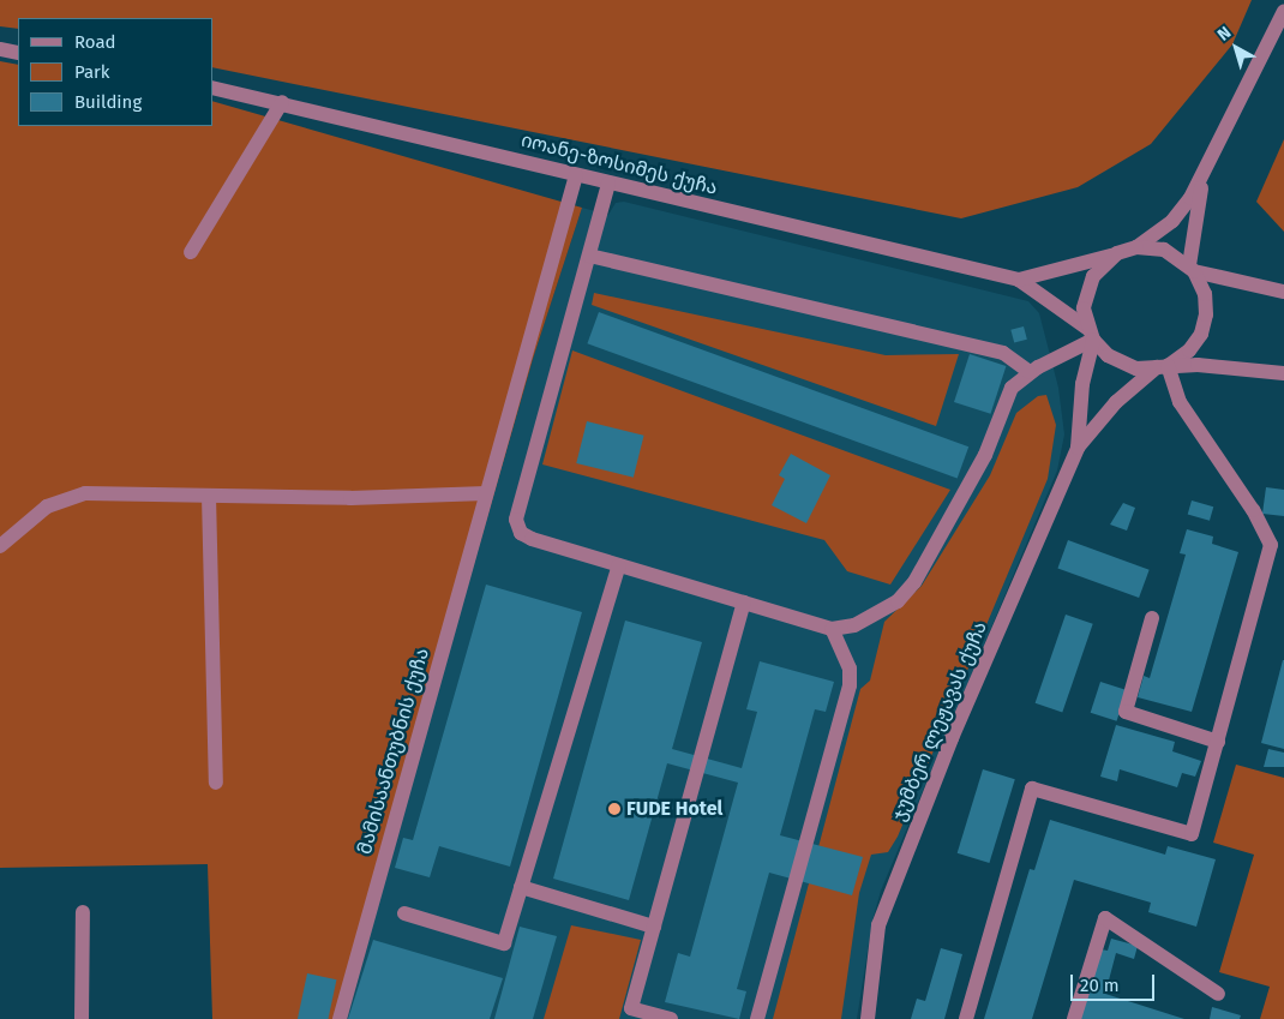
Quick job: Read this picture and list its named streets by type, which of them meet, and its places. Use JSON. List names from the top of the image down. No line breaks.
{"streets":{"street":["იოანე-ზოსიმეს ქუჩა","ჯუმბერ ლეჟავას ქუჩა","მამისაანთუბნის ქუჩა"]},"crossings":[["იოანე-ზოსიმეს ქუჩა","ჯუმბერ ლეჟავას ქუჩა"],["იოანე-ზოსიმეს ქუჩა","მამისაანთუბნის ქუჩა"]],"places":["FUDE Hotel"],"legend":["Road","Park","Building"],"scale_bar":"20 m","north":"top left"}
